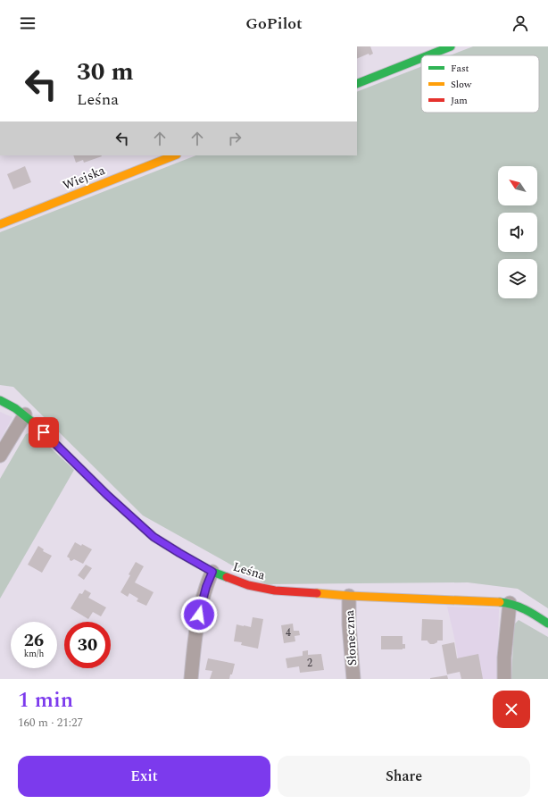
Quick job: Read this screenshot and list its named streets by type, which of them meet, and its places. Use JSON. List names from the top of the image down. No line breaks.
{"streets":{"street":["Wiejska","Leśna","Słoneczna"]},"crossings":[["Leśna","Słoneczna"]],"house_numbers":["4","2"],"legend":["Fast","Slow","Jam"],"north":"top left","page":{"header":"GoPilot","turn":["30 m","Leśna"],"speed":"26 km/h","limit":"30","heading":["1 min","160 m · 21:27"],"buttons":["Exit","Share"]}}
